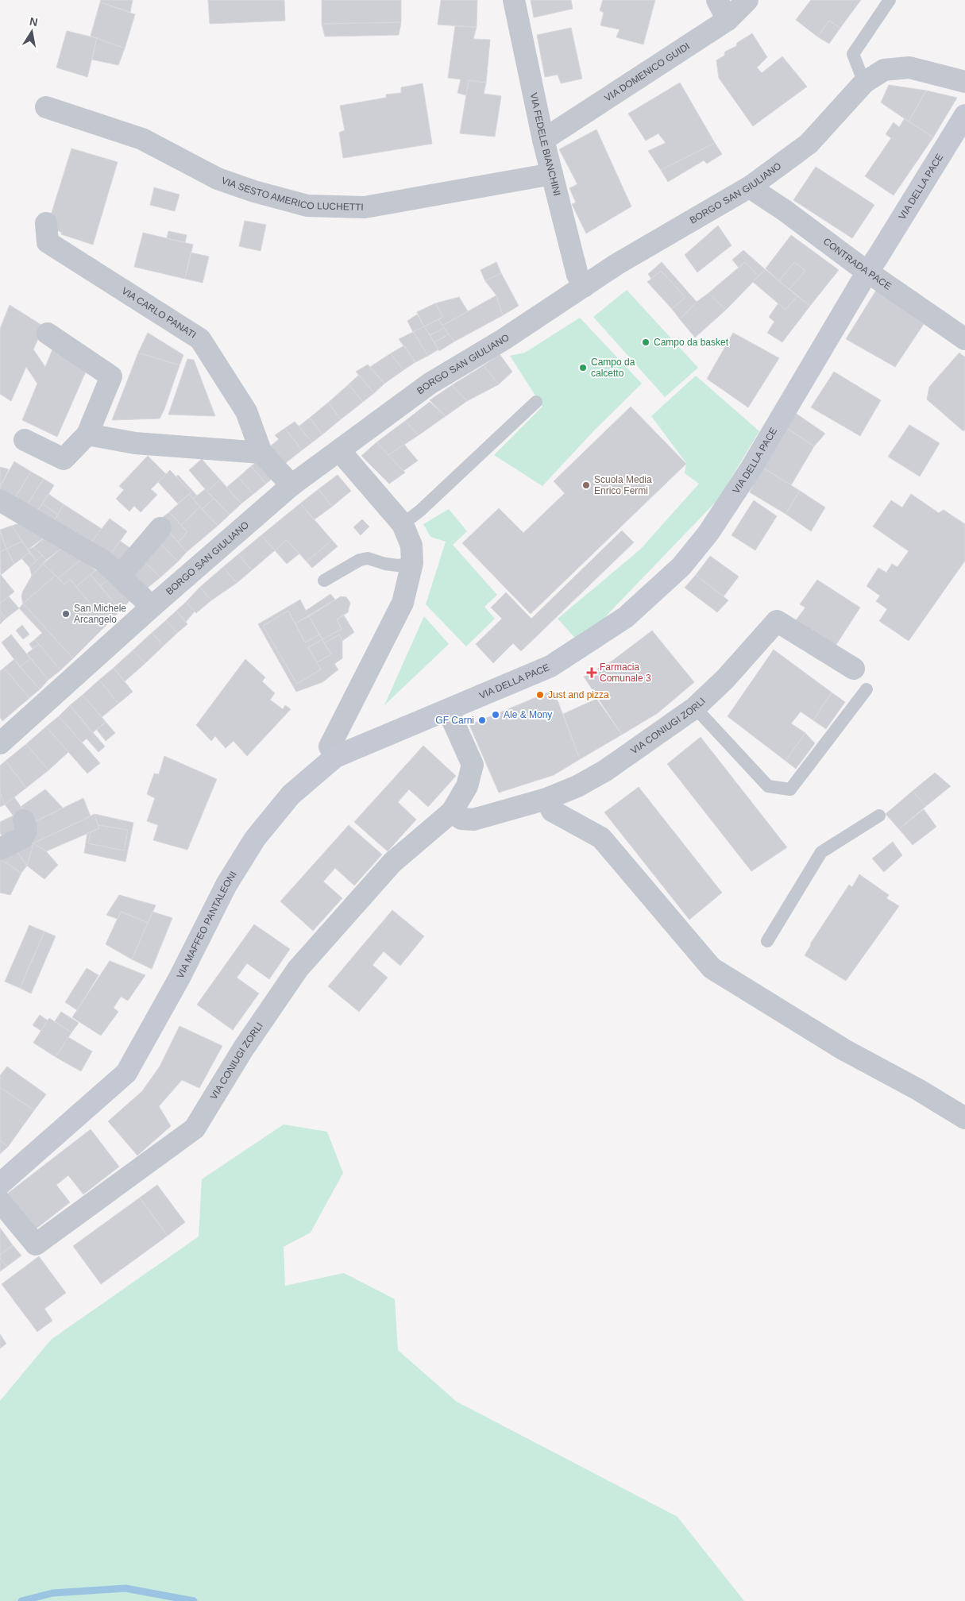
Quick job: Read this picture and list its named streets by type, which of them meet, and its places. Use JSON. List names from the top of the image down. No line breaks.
{"streets":{"main road":["VIA DELLA PACE","VIA MAFFEO PANTALEONI"],"street":["VIA DOMENICO GUIDI","VIA FEDELE BIANCHINI","VIA SESTO AMERICO LUCHETTI","BORGO SAN GIULIANO","CONTRADA PACE","VIA CARLO PANATI","VIA CONIUGI ZORLI"]},"crossings":[["VIA DOMENICO GUIDI","VIA FEDELE BIANCHINI"],["VIA FEDELE BIANCHINI","VIA SESTO AMERICO LUCHETTI"],["VIA FEDELE BIANCHINI","BORGO SAN GIULIANO"],["VIA DELLA PACE","VIA CONIUGI ZORLI"],["VIA DELLA PACE","VIA MAFFEO PANTALEONI"],["BORGO SAN GIULIANO","CONTRADA PACE"],["BORGO SAN GIULIANO","VIA CARLO PANATI"],["VIA CONIUGI ZORLI","VIA MAFFEO PANTALEONI"]],"places":{"other":["Campo da basket","Campo da calcetto","Scuola Media Enrico Fermi","San Michele Arcangelo","Just and pizza","Ale & Mony","GF Carni"],"health":["Farmacia Comunale 3"]},"north":"top"}
